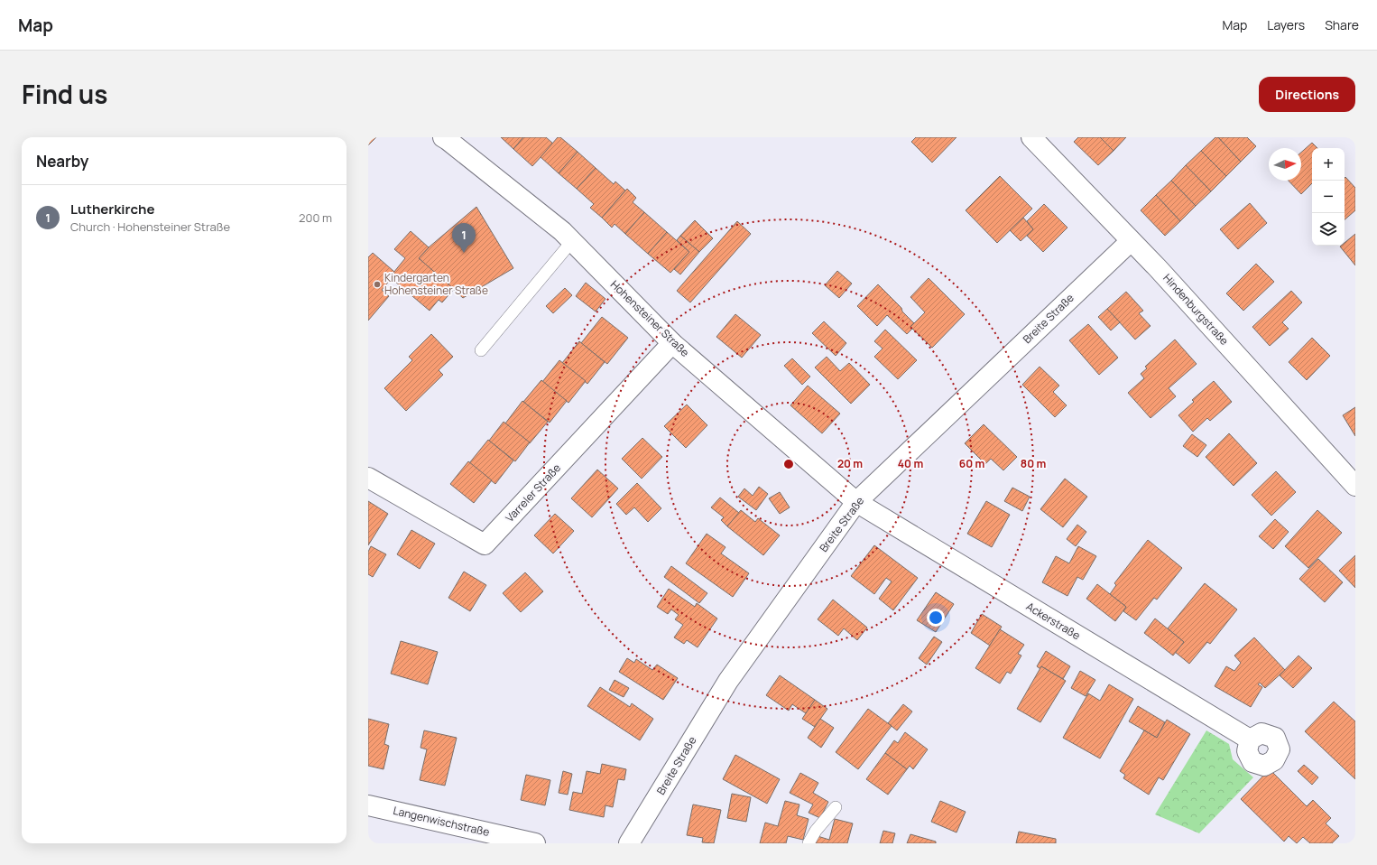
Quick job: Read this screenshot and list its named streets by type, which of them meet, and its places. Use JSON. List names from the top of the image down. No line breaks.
{"streets":{"street":["Hindenburgstraße","Hohensteiner Straße","Breite Straße","Varreler Straße","Ackerstraße","Langenwischstraße"]},"crossings":[["Hindenburgstraße","Breite Straße"],["Hohensteiner Straße","Breite Straße"],["Hohensteiner Straße","Varreler Straße"],["Hohensteiner Straße","Ackerstraße"],["Breite Straße","Ackerstraße"]],"places":["Kindergarten Hohensteiner Straße"],"north":"right","page":{"header":"Map","nav":["Map","Layers","Share"],"title":"Find us","buttons":"Directions","heading":"Nearby","map_buttons":["+","−"],"list":[{"mark":"1","name":"Lutherkirche","note":"Church · Hohensteiner Straße","value":"200 m"}],"pins":"1"},"rings":["20 m","40 m","60 m","80 m"]}
